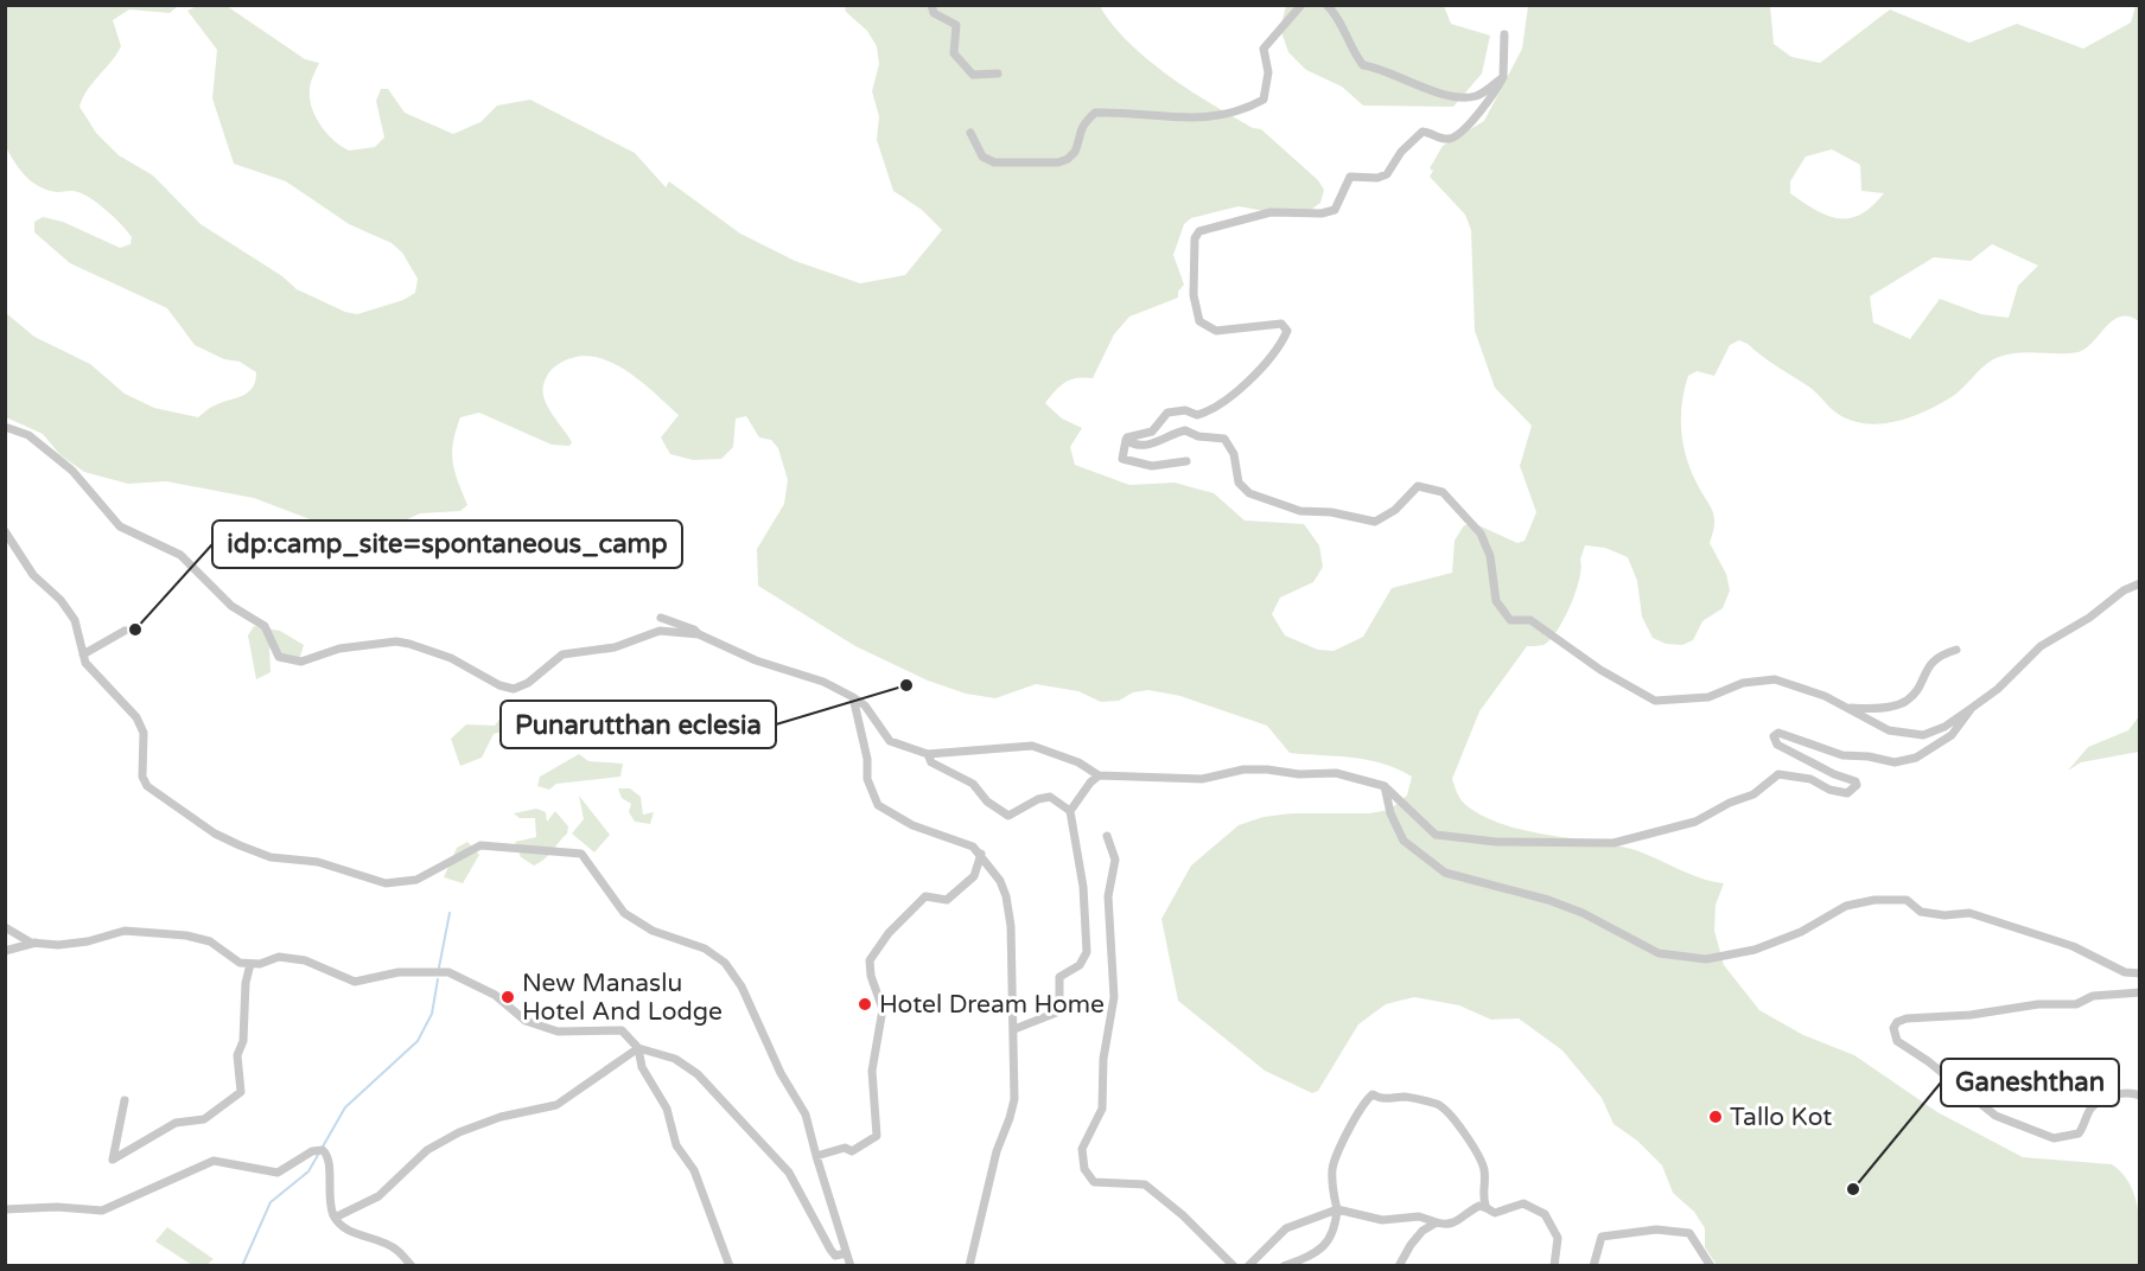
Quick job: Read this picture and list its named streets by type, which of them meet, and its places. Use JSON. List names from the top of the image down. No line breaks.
{"places":["idp:camp_site=spontaneous_camp","Punarutthan eclesia","New Manaslu Hotel And Lodge","Hotel Dream Home","Tallo Kot","Ganeshthan"]}
